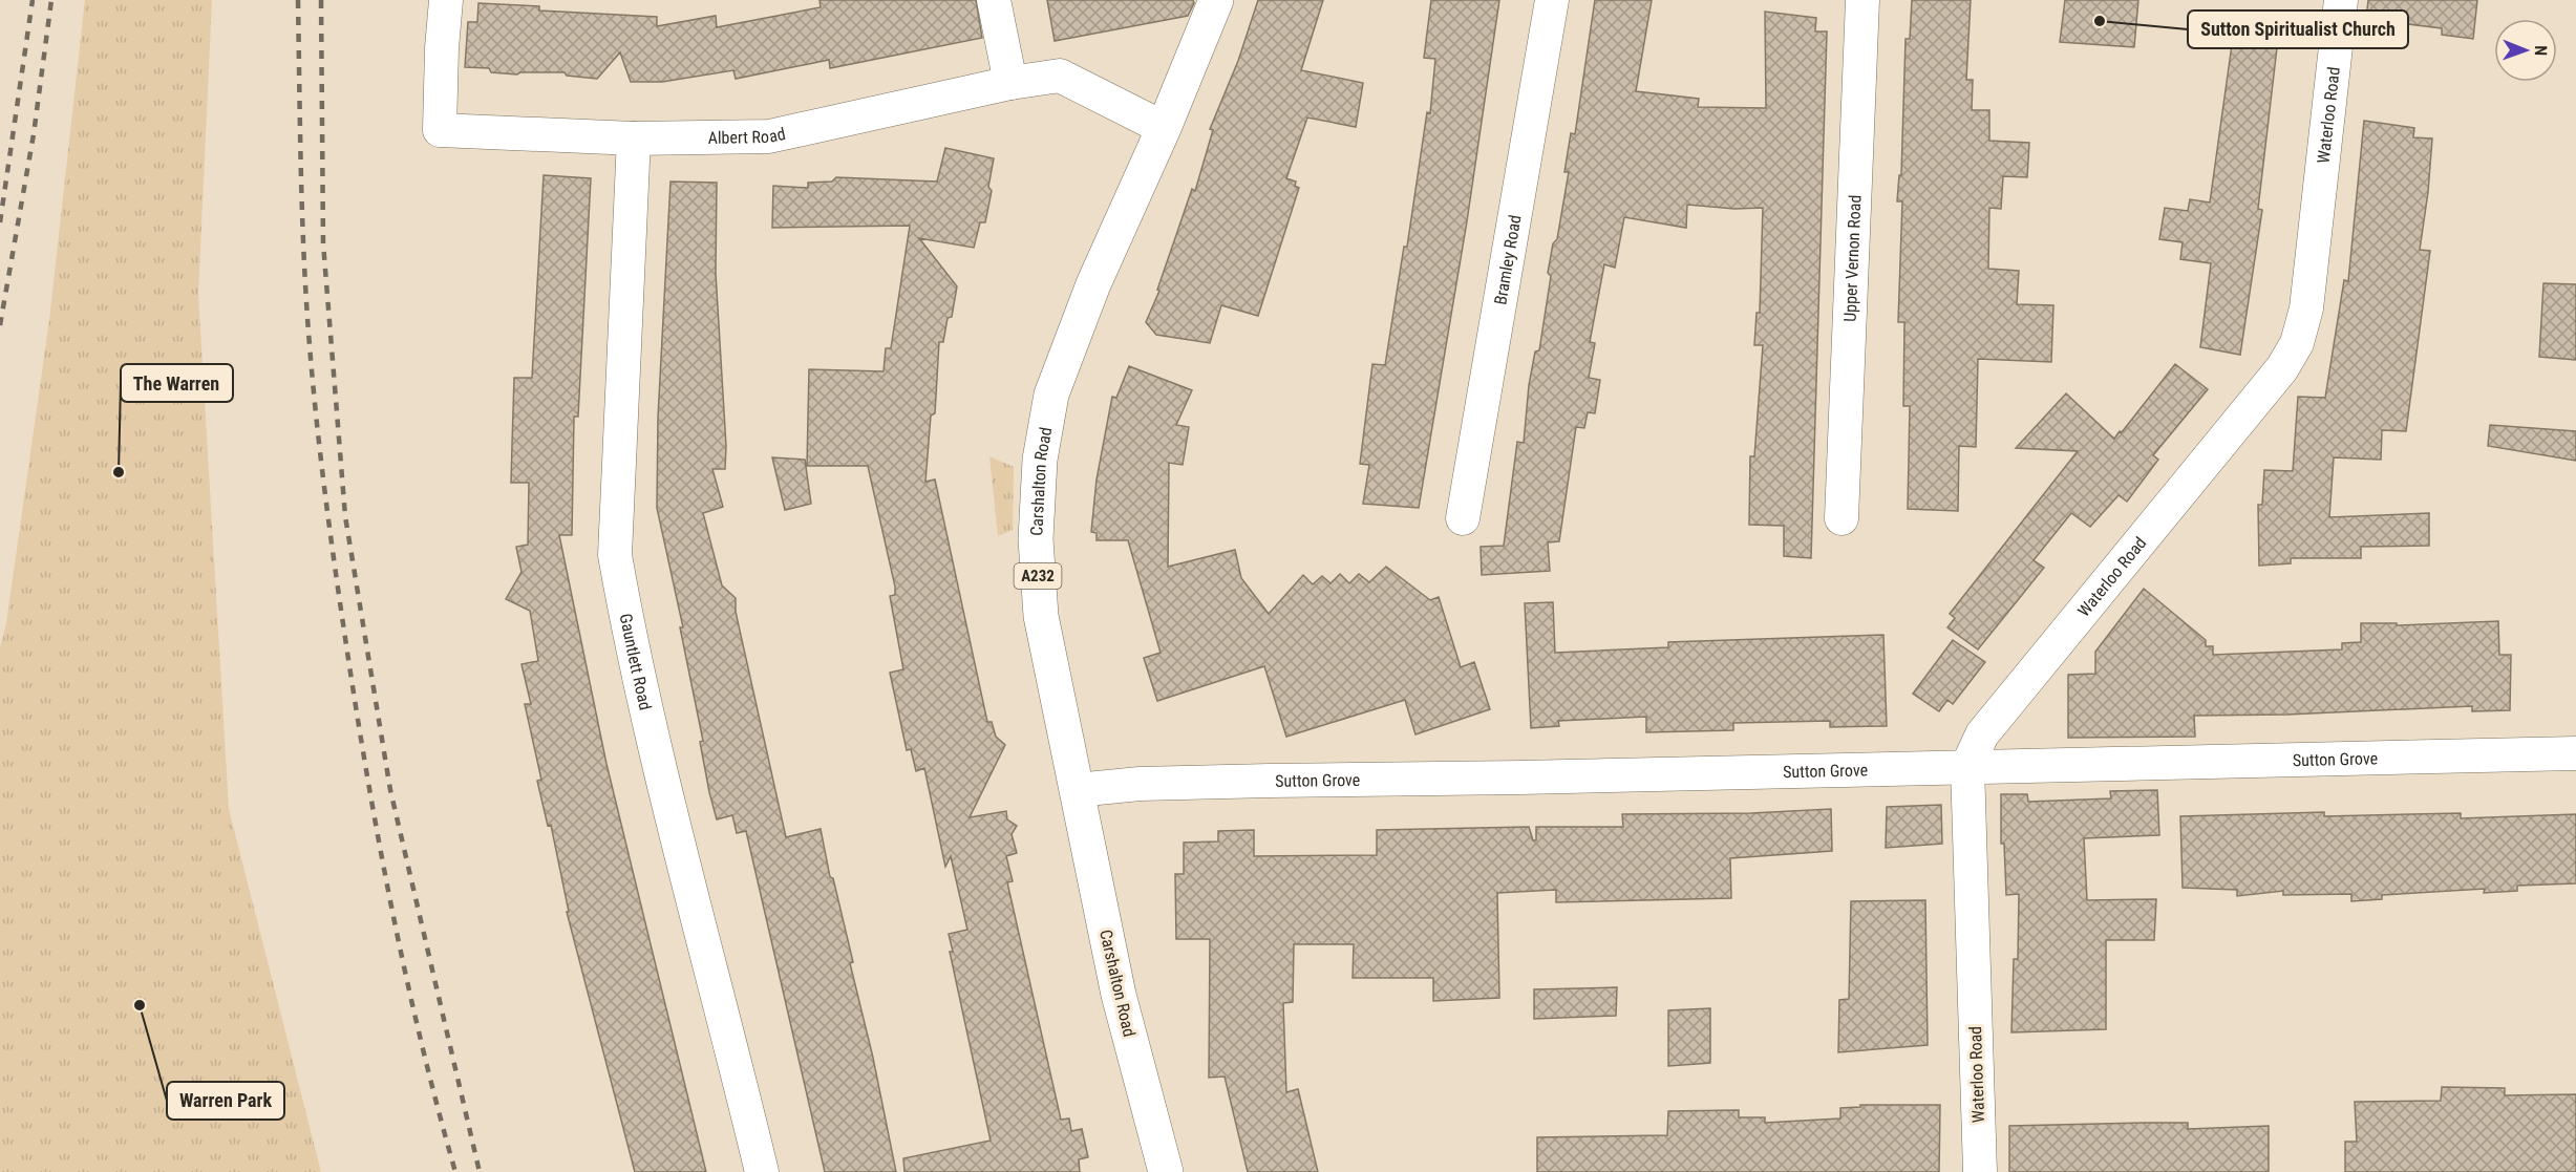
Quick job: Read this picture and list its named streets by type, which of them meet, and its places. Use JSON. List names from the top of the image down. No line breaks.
{"streets":{"highway":["Carshalton Road","A232"],"street":["Waterloo Road","Albert Road","Bramley Road","Upper Vernon Road","Gauntlett Road","Sutton Grove"]},"crossings":[["Waterloo Road","Sutton Grove"],["Albert Road","Carshalton Road"],["Albert Road","Gauntlett Road"],["Carshalton Road","Sutton Grove"]],"places":["Sutton Spiritualist Church","The Warren","Warren Park"],"north":"right"}
